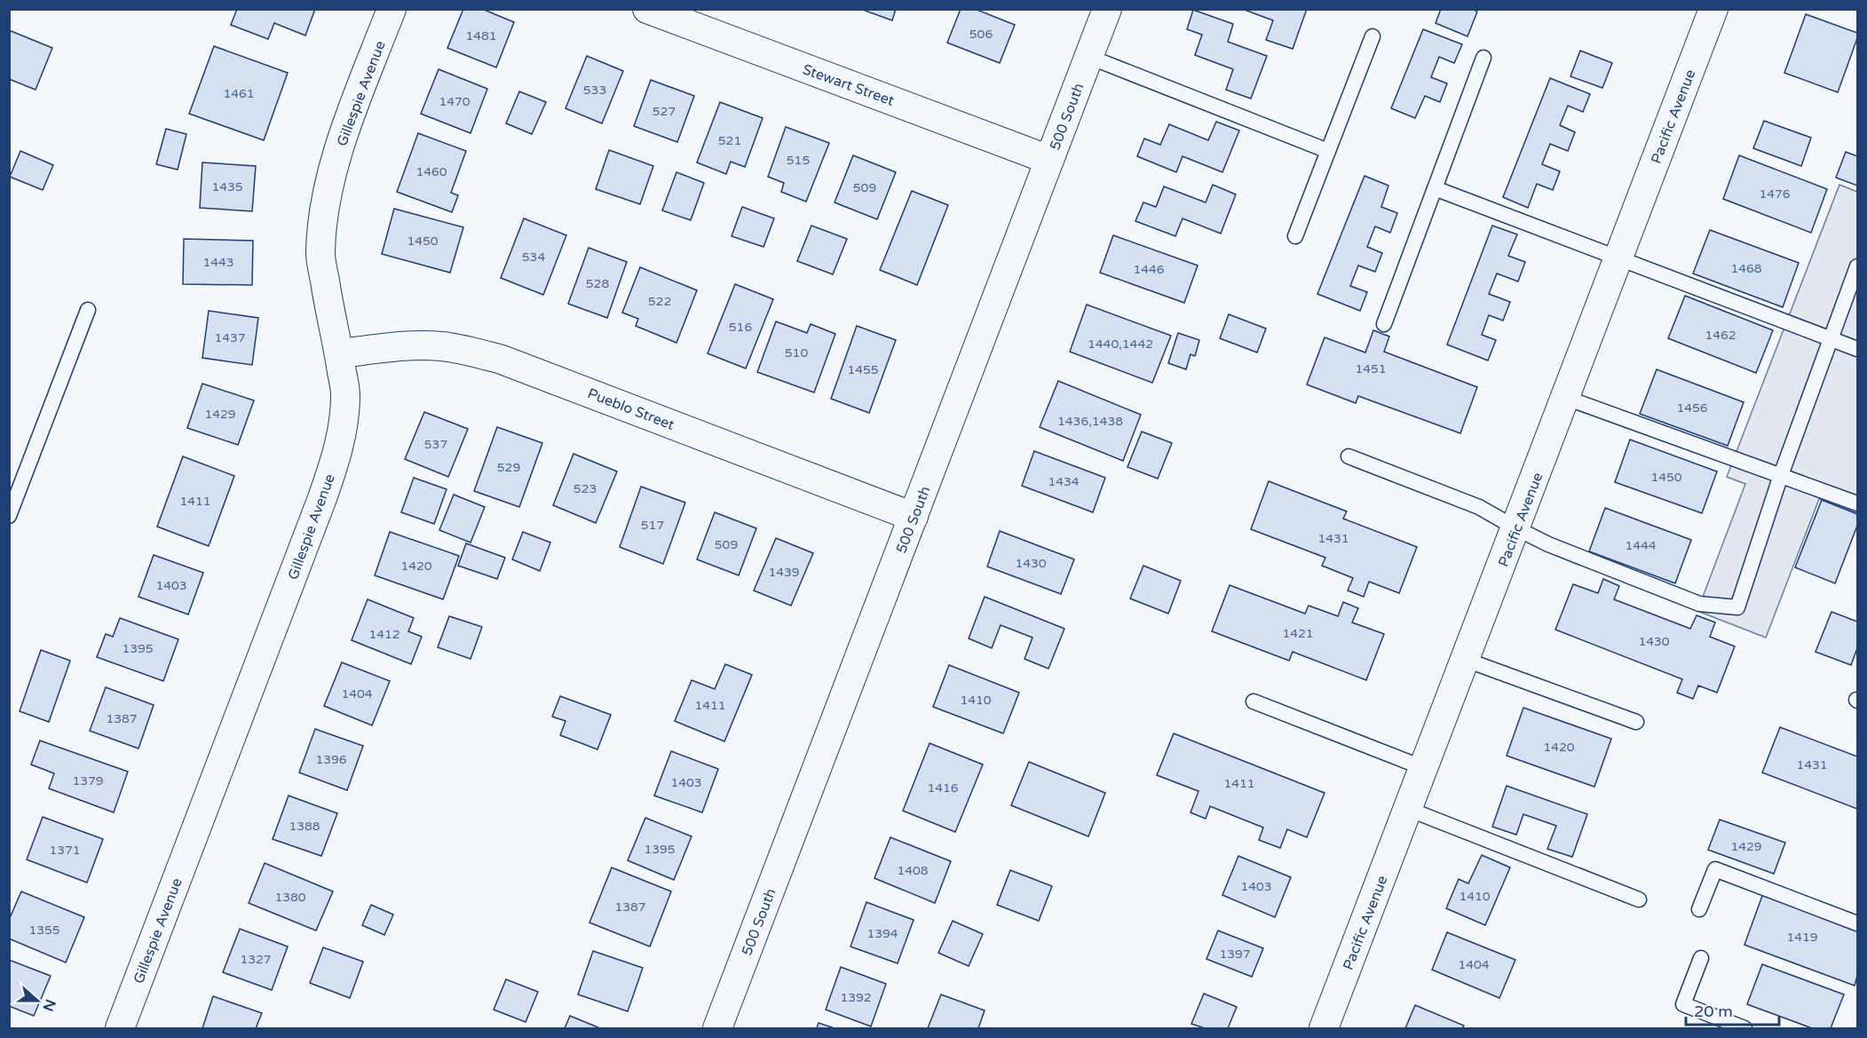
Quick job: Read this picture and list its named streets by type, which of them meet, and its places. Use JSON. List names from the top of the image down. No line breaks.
{"streets":{"street":["Stewart Street","Gillespie Avenue","500 South","Pacific Avenue","Pueblo Street"]},"crossings":[["Stewart Street","500 South"],["Gillespie Avenue","Pueblo Street"],["500 South","Pueblo Street"]],"house_numbers":["506","1481","533","1461","1470","527","521","515","1460","1435","509","1476","1450","534","1443","1468","1446","528","522","516","1462","1437","1440,1442","510","1451","1455","1456","1429","1436,1438","537","529","1450","1434","523","1411","517","1431","509","1444","1430","1420","1439","1403","1421","1412","1430","1395","1404","1410","1411","1387","1420","1396","1431","1379","1403","1411","1416","1388","1429","1395","1371","1408","1403","1410","1380","1387","1355","1394","1419","1397","1327","1404","1392"],"scale_bar":"20 m","north":"right"}
